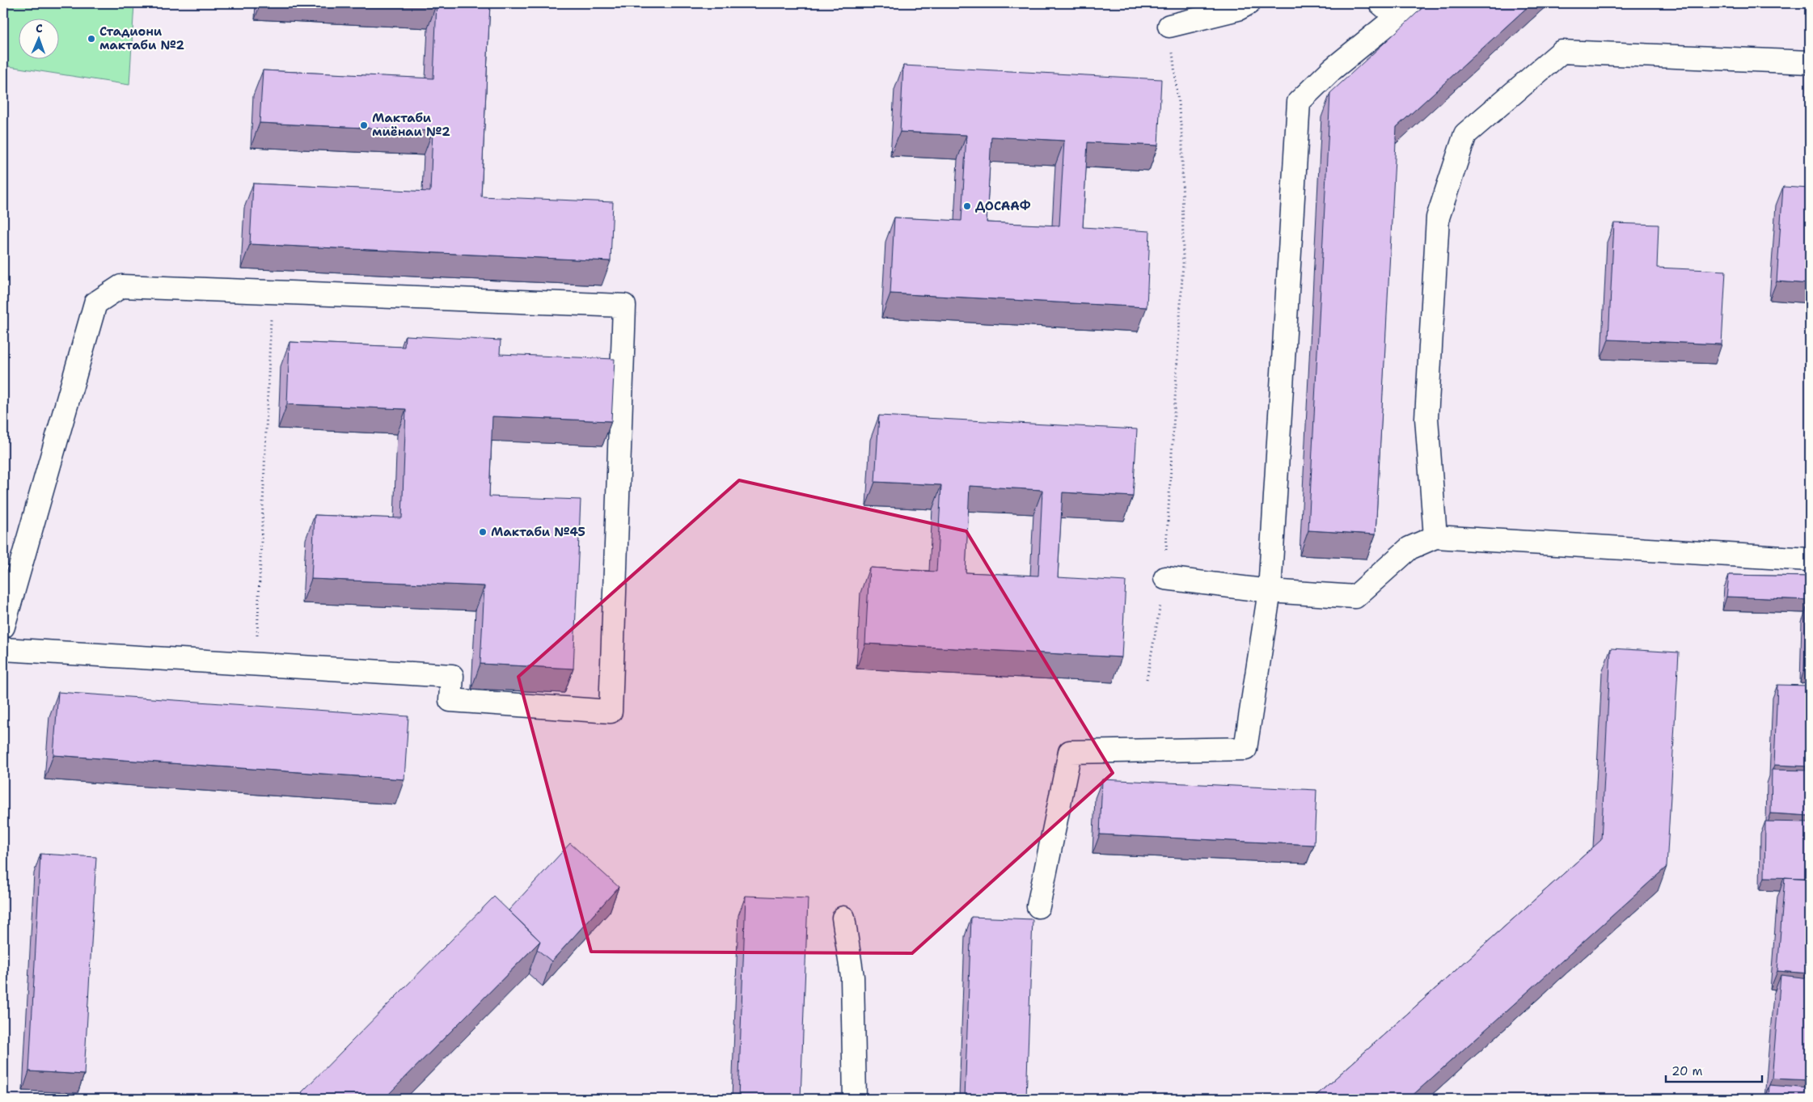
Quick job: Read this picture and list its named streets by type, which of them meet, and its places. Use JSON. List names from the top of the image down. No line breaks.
{"places":["Стадиони мактаби №2","Мактаби миёнаи №2","ДОСААФ","Мактаби №45"],"scale_bar":"20 m","north":"top"}
